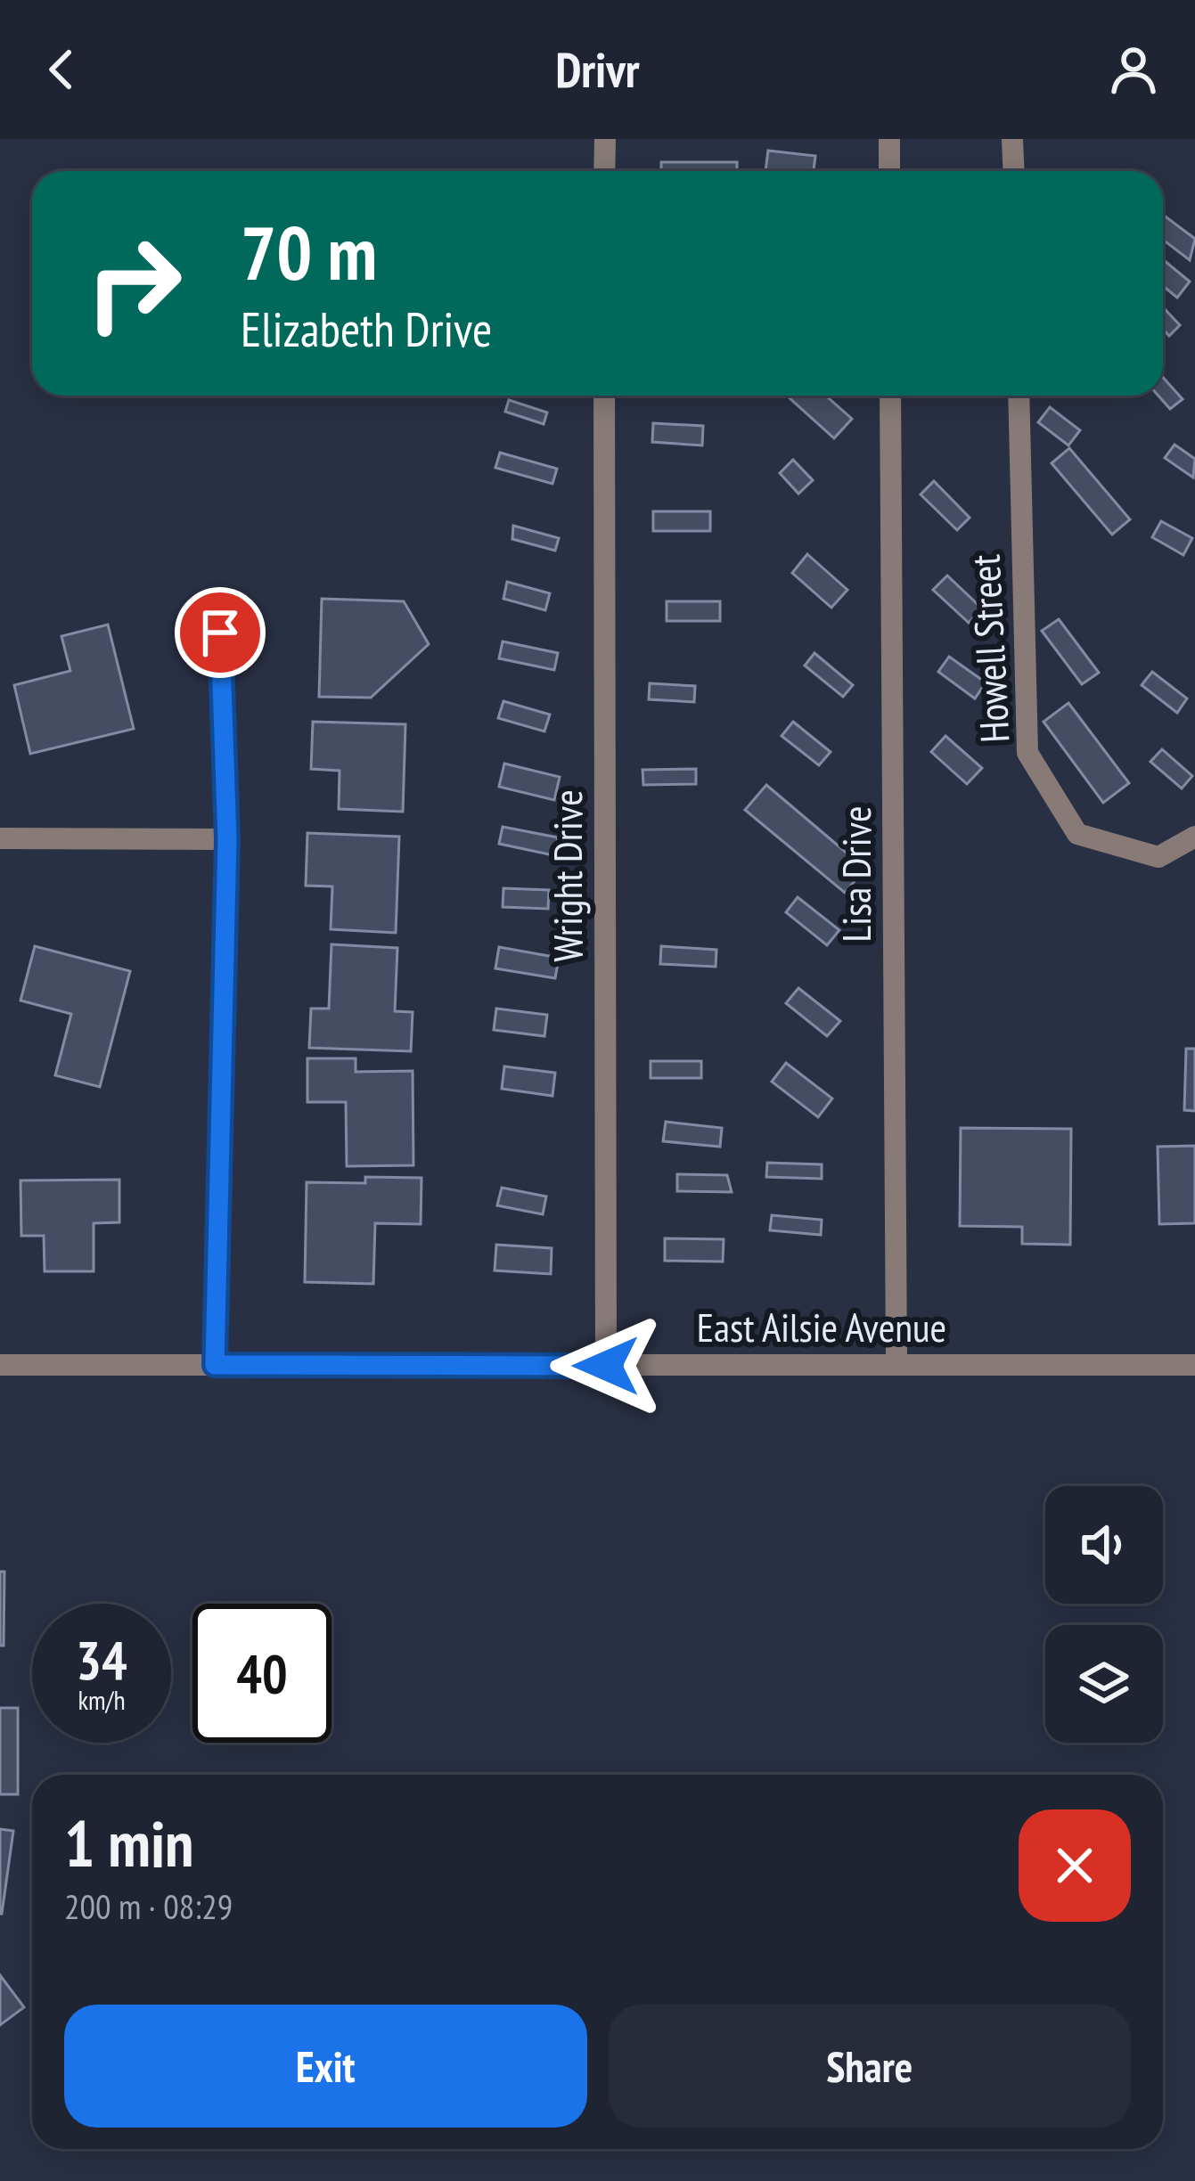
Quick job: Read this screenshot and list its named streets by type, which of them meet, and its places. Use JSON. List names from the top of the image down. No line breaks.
{"streets":{"street":["Howell Street","Lisa Drive","Wright Drive","East Ailsie Avenue"]},"crossings":[["Lisa Drive","East Ailsie Avenue"],["Wright Drive","East Ailsie Avenue"]],"page":{"header":"Drivr","turn":["70 m","Elizabeth Drive"],"speed":"34 km/h","limit":"40","heading":["1 min","200 m · 08:29"],"buttons":["Exit","Share"]}}
